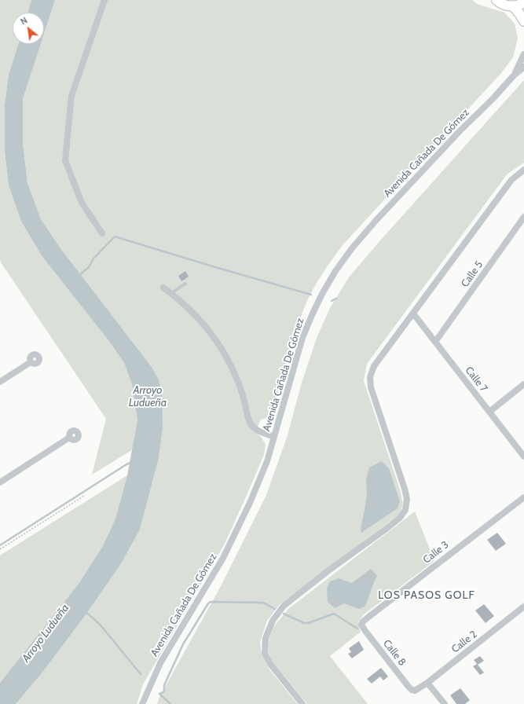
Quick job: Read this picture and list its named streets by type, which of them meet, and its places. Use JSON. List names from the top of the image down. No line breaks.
{"streets":{"street":["Avenida Cañada De Gómez","Calle 5","Calle 7","Calle 3","Calle 2","Calle 8"]},"crossings":[["Calle 5","Calle 7"],["Calle 3","Calle 8"],["Calle 2","Calle 8"]],"districts":["LOS PASOS GOLF"],"water":["Arroyo Ludueña"],"north":"top left"}
